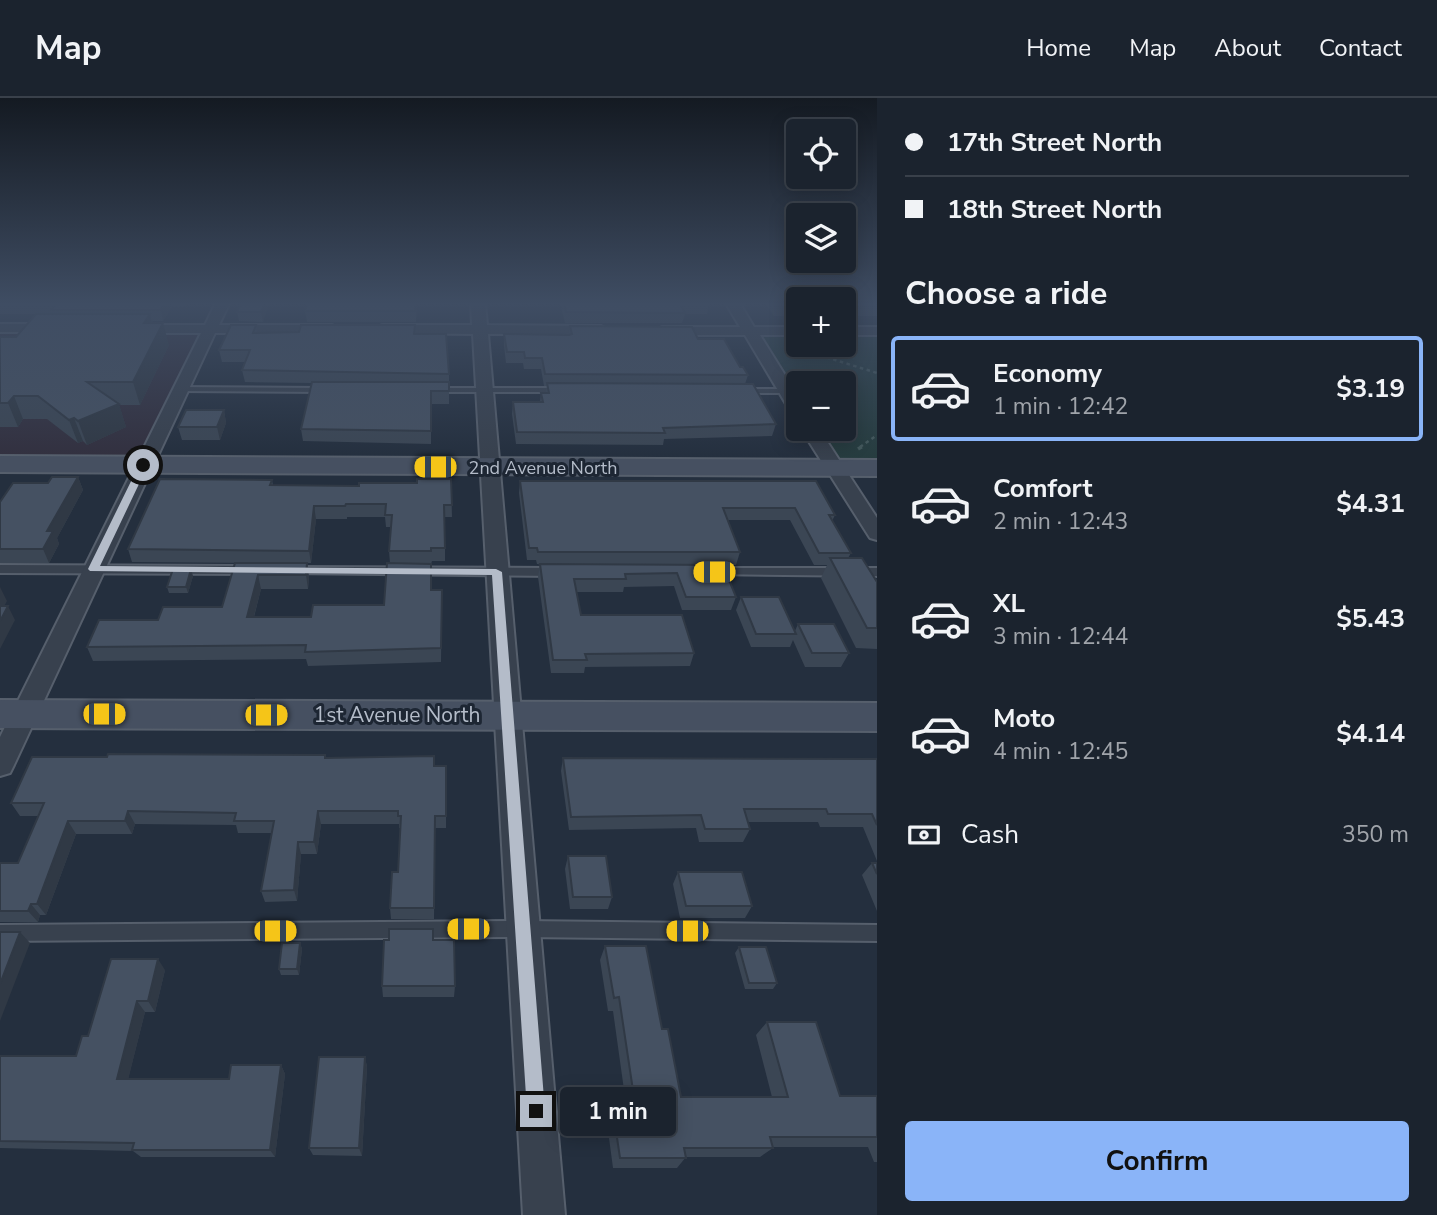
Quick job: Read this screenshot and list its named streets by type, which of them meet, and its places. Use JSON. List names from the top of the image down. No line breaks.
{"streets":{"main road":["2nd Avenue North","1st Avenue North"]},"page":{"header":"Map","nav":["Home","Map","About","Contact"],"banner":["17th Street North","18th Street North"],"map_buttons":["+","−"],"heading":"Choose a ride","list":[{"name":"Economy","note":"1 min · 12:42","value":"$3.19"},{"name":"Comfort","note":"2 min · 12:43","value":"$4.31"},{"name":"XL","note":"3 min · 12:44","value":"$5.43"},{"name":"Moto","note":"4 min · 12:45","value":"$4.14"}],"pay":["Cash","350 m"],"bubble":"1 min","buttons":"Confirm"}}
